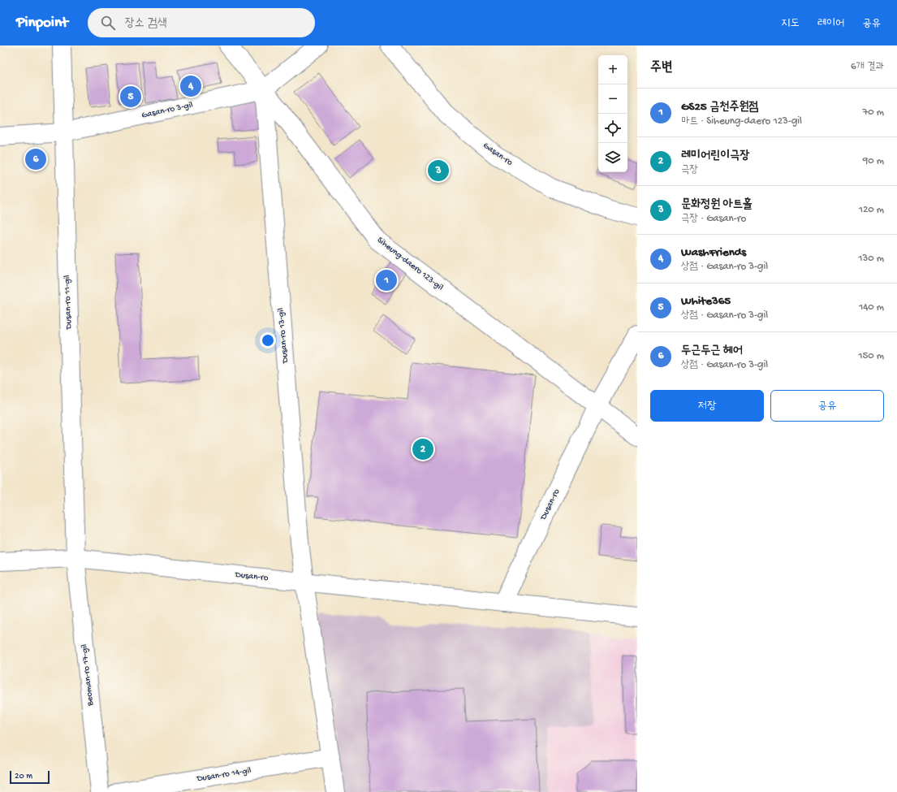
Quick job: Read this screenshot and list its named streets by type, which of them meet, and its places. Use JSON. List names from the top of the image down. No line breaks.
{"streets":{"street":["Gasan-ro 3-gil","Gasan-ro","Siheung-daero 123-gil","Dusan-ro 11-gil","Dusan-ro 13-gil","Dusan-ro","Beoman-ro 17-gil","Dusan-ro 14-gil"]},"crossings":[["Gasan-ro 3-gil","Siheung-daero 123-gil"],["Gasan-ro 3-gil","Dusan-ro 11-gil"],["Gasan-ro 3-gil","Dusan-ro 13-gil"],["Siheung-daero 123-gil","Dusan-ro 13-gil"],["Siheung-daero 123-gil","Dusan-ro"],["Dusan-ro 11-gil","Dusan-ro"],["Dusan-ro 11-gil","Beoman-ro 17-gil"],["Dusan-ro 13-gil","Dusan-ro"],["Dusan-ro","Beoman-ro 17-gil"]],"scale_bar":"20 m","page":{"header":"Pinpoint","search":"장소 검색","nav":["지도","레이어","공유"],"heading":["주변","6개 결과"],"map_buttons":["+","−"],"pins":["4","5","6","3","1","2"],"list":[{"mark":"1","name":"GS25 금천주원점","note":"마트 · Siheung-daero 123-gil","value":"70 m"},{"mark":"2","name":"레미어린이극장","note":"극장","value":"90 m"},{"mark":"3","name":"문화정원 아트홀","note":"극장 · Gasan-ro","value":"120 m"},{"mark":"4","name":"WashFriends","note":"상점 · Gasan-ro 3-gil","value":"130 m"},{"mark":"5","name":"White365","note":"상점 · Gasan-ro 3-gil","value":"140 m"},{"mark":"6","name":"두근두근 헤어","note":"상점 · Gasan-ro 3-gil","value":"150 m"}],"buttons":["저장","공유"],"scale":"20 m"}}
